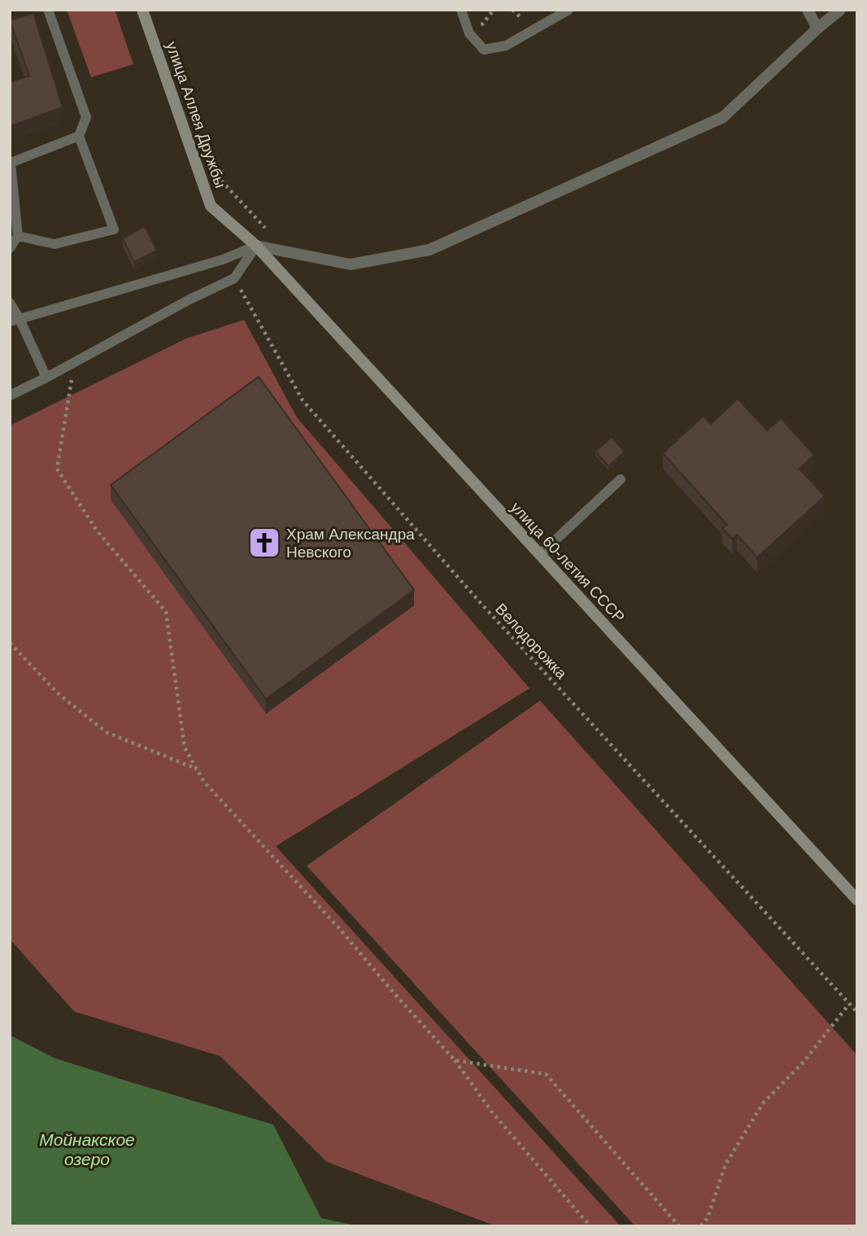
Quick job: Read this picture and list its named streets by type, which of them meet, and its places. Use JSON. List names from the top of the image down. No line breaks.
{"streets":{"main road":["улица Аллея Дружбы","улица 60-летия СССР"],"path":["Велодорожка"]},"crossings":[["улица Аллея Дружбы","улица 60-летия СССР"]],"water":["Мойнакское озеро"],"places":{"church":["Храм Александра Невского"]}}
